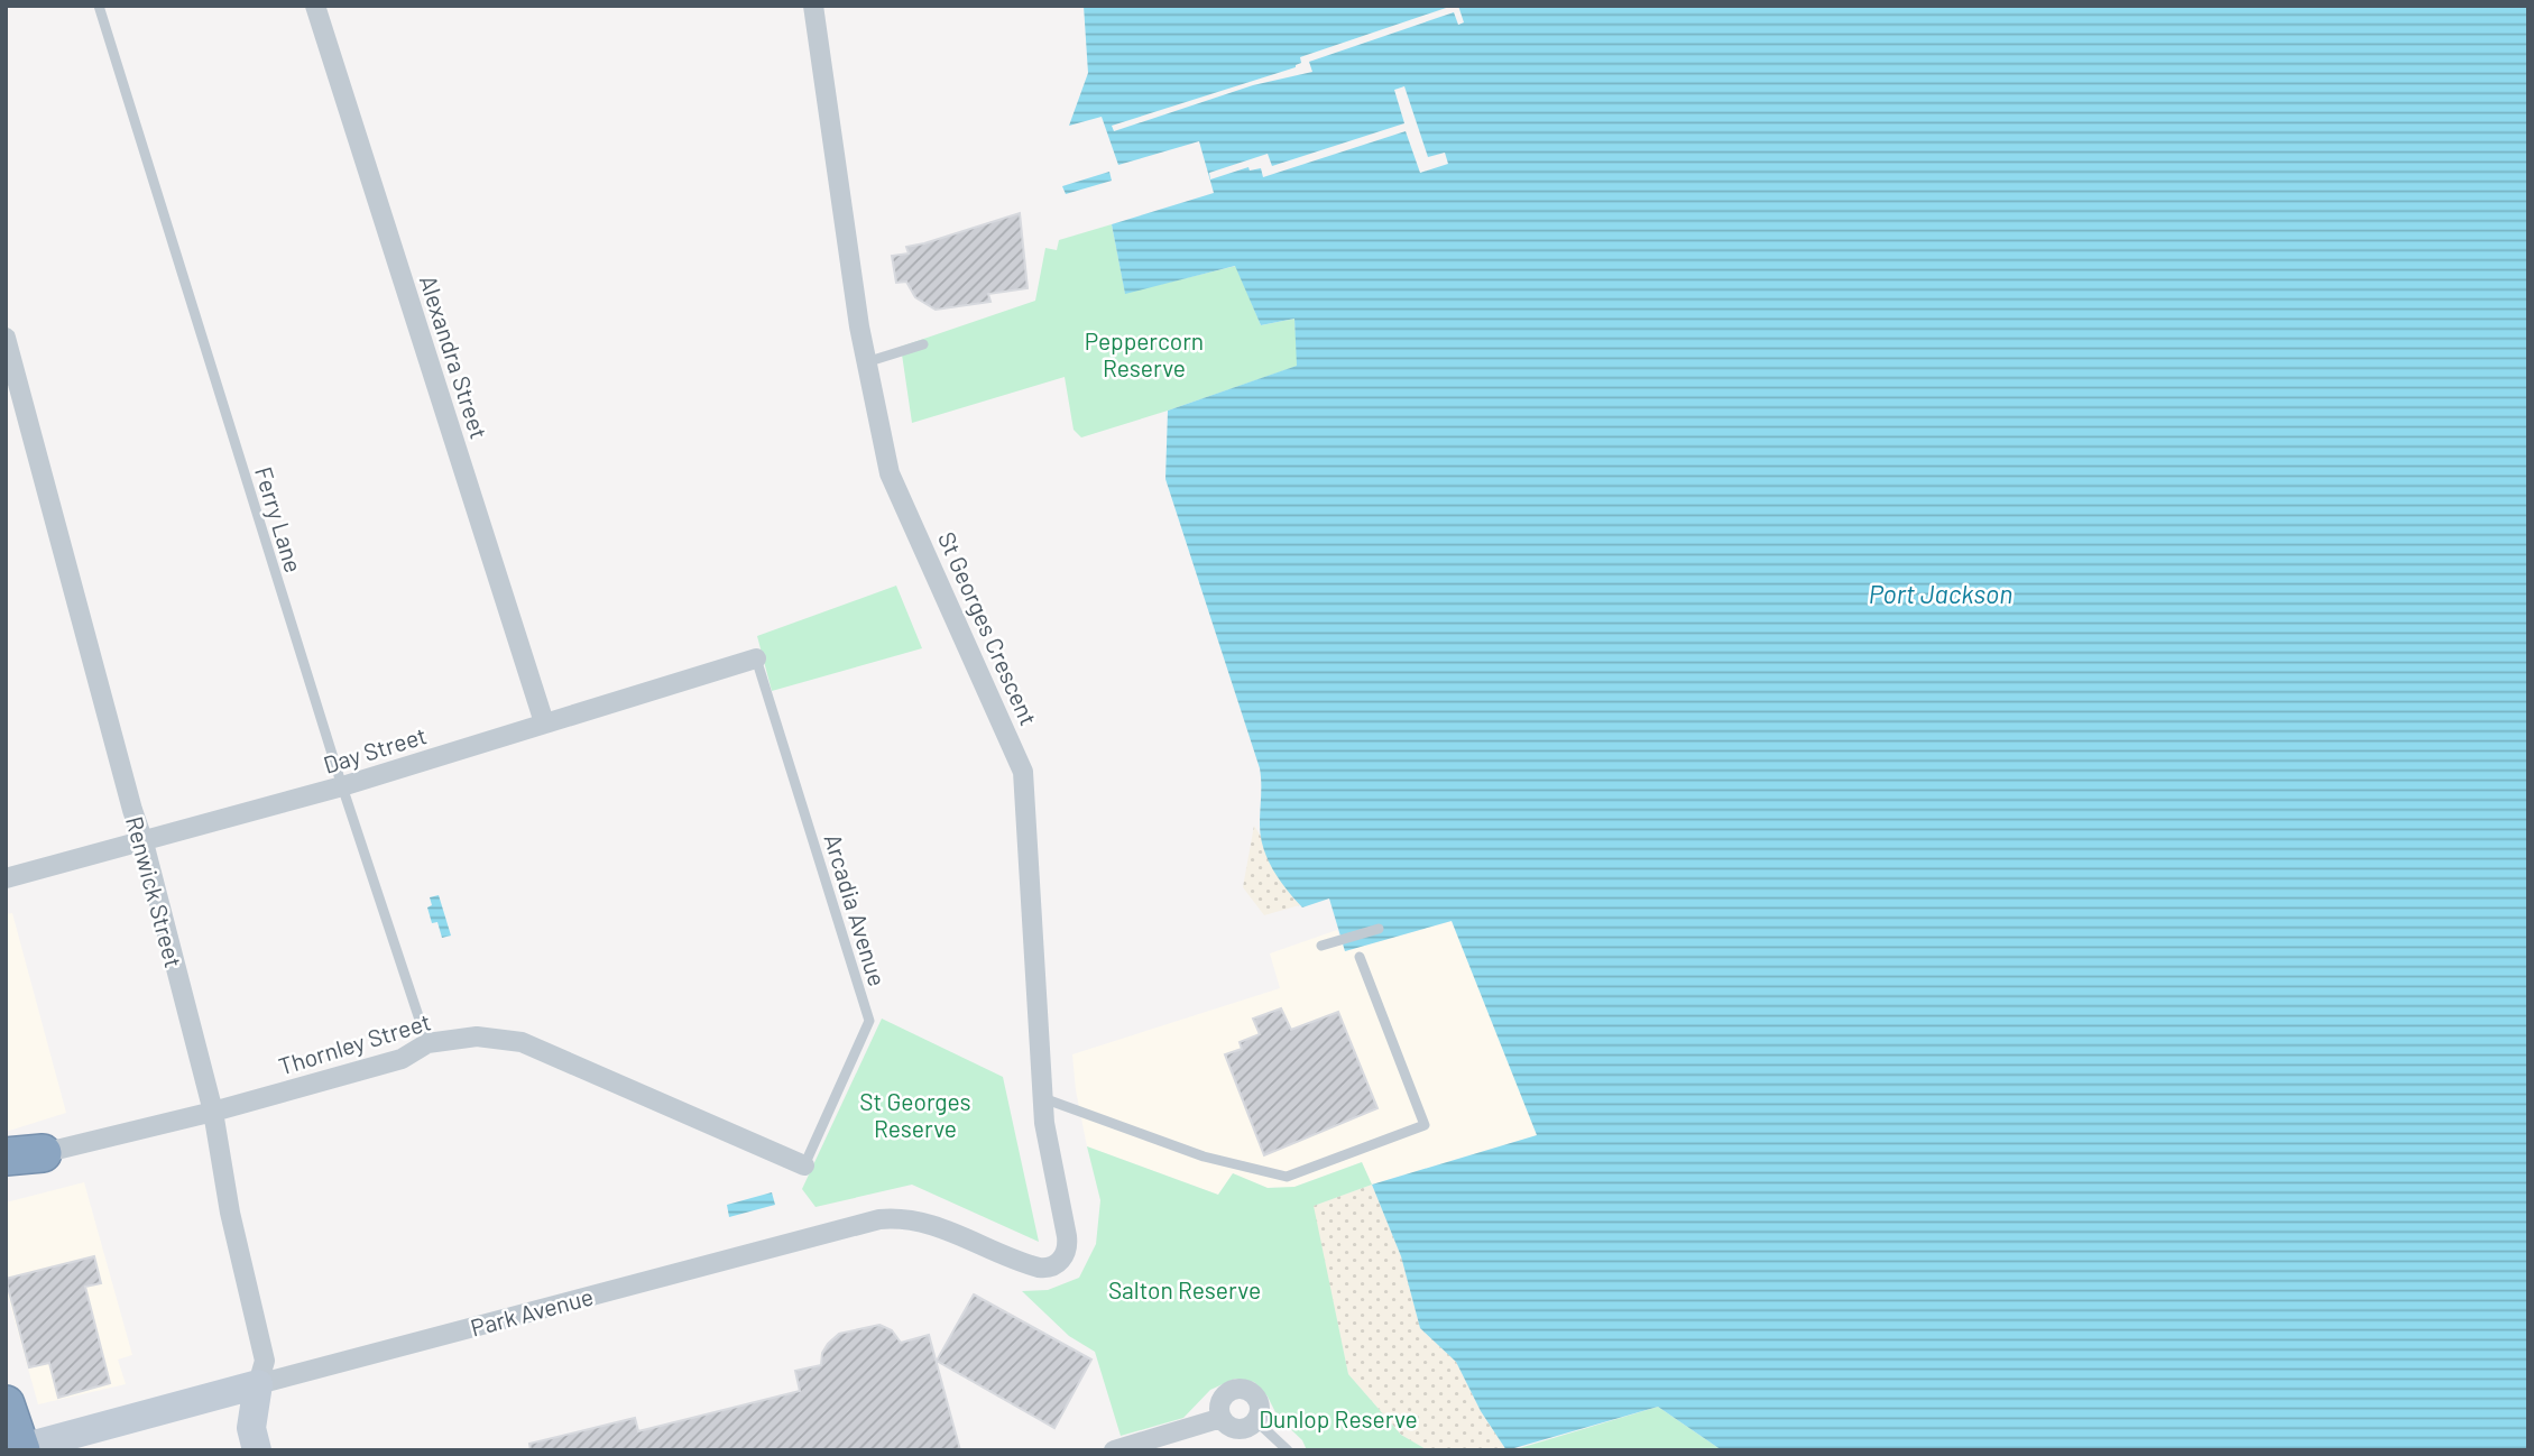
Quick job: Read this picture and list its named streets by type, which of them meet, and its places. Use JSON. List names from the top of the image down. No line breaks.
{"streets":{"street":["Alexandra Street","St Georges Crescent","Day Street","Renwick Street","Thornley Street","Park Avenue"],"lane":["Ferry Lane","Arcadia Avenue"]},"crossings":[["Alexandra Street","Day Street"],["Ferry Lane","Day Street"],["Ferry Lane","Thornley Street"],["St Georges Crescent","Park Avenue"],["Day Street","Renwick Street"],["Day Street","Arcadia Avenue"],["Renwick Street","Thornley Street"],["Renwick Street","Park Avenue"],["Arcadia Avenue","Thornley Street"]],"water":["Port Jackson"],"parks":["Peppercorn Reserve","St Georges Reserve","Salton Reserve","Dunlop Reserve"]}
